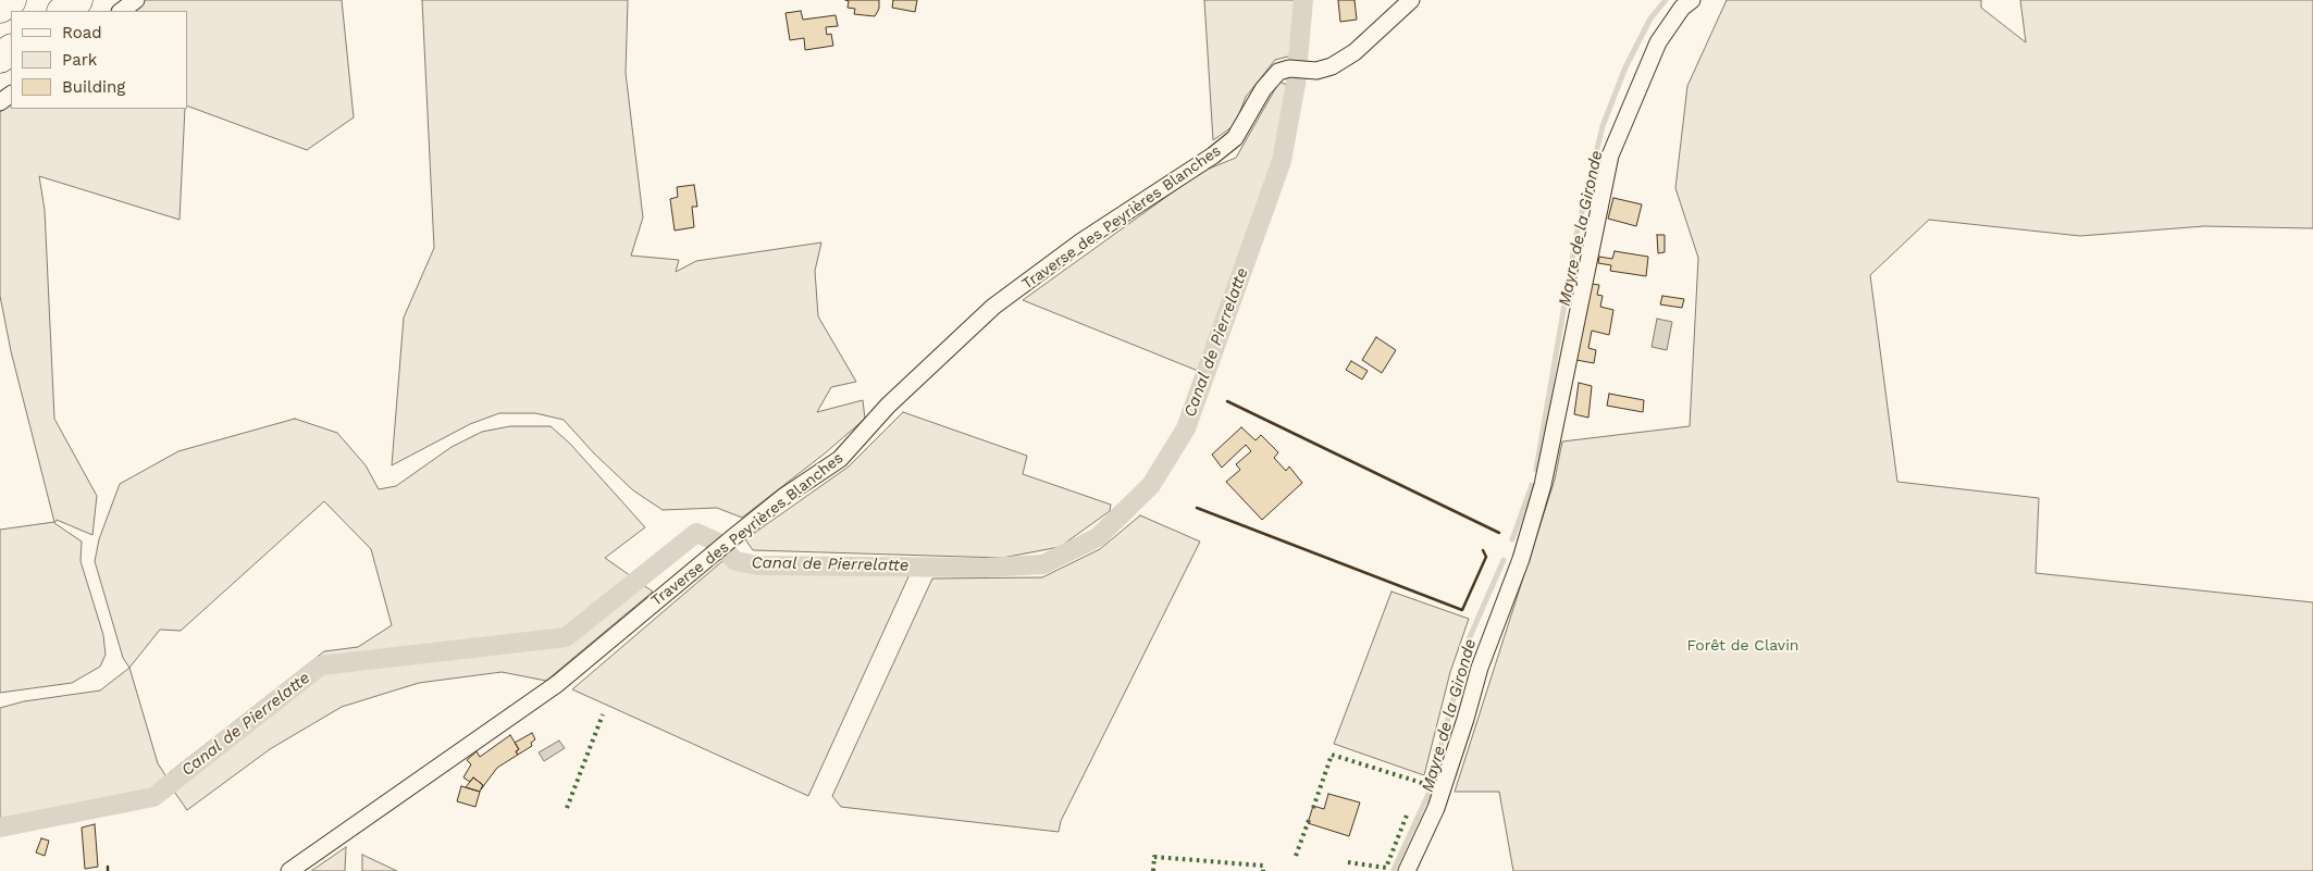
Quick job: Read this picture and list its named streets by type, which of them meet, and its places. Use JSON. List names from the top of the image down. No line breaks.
{"streets":{"street":["Traverse des Peyrières Blanches"]},"water":["Mayre de la Gironde","Canal de Pierrelatte"],"parks":["Forêt de Clavin"],"legend":["Road","Park","Building"]}
